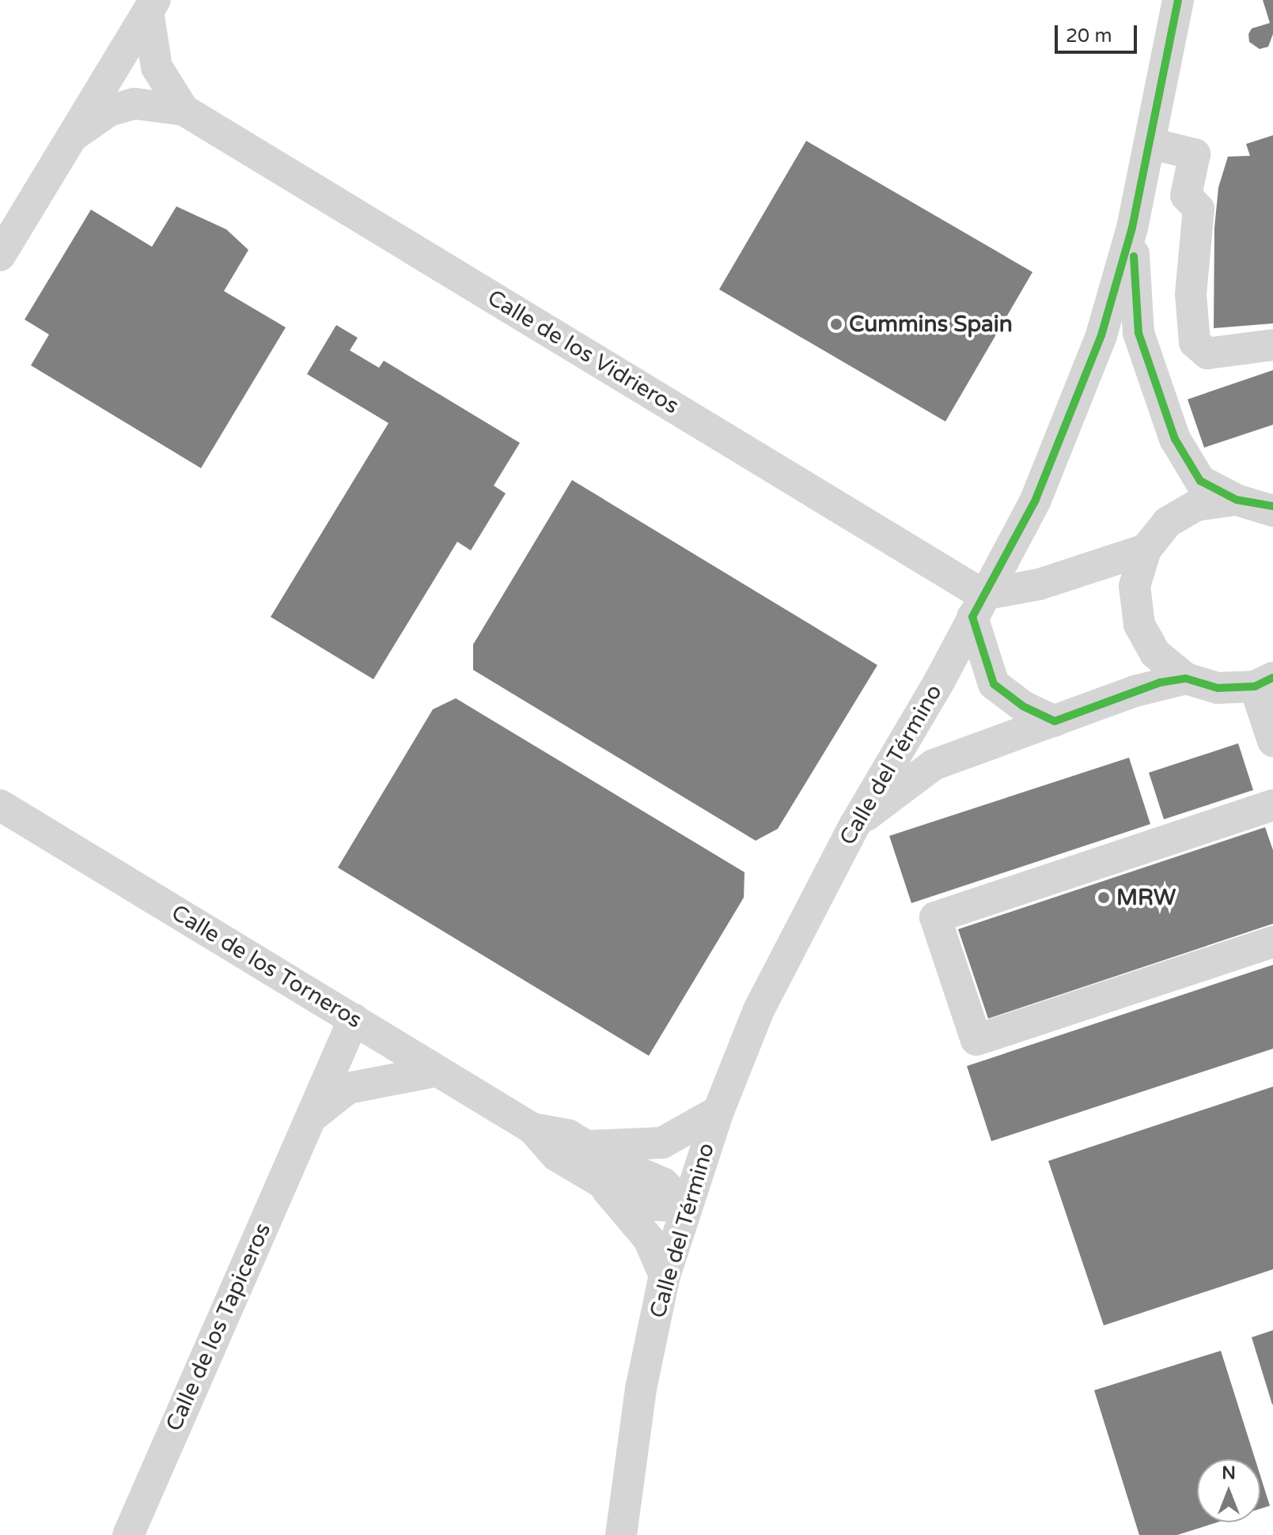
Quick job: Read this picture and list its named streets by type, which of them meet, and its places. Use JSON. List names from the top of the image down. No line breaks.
{"streets":{"street":["Calle de los Vidrieros","Calle del Término","Calle de los Torneros","Calle de los Tapiceros"]},"crossings":[["Calle de los Vidrieros","Calle del Término"],["Calle del Término","Calle de los Torneros"],["Calle de los Torneros","Calle de los Tapiceros"]],"places":["Cummins Spain","MRW"],"scale_bar":"20 m","north":"top"}
